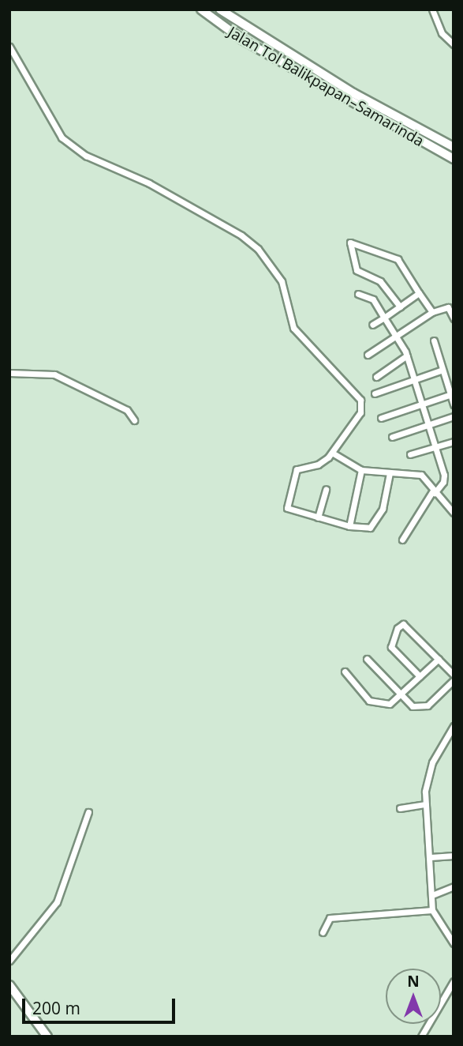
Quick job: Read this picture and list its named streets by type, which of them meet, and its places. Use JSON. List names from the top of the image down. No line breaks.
{"streets":{"highway":["Jalan Tol Balikpapan–Samarinda"]},"scale_bar":"200 m","north":"top"}
